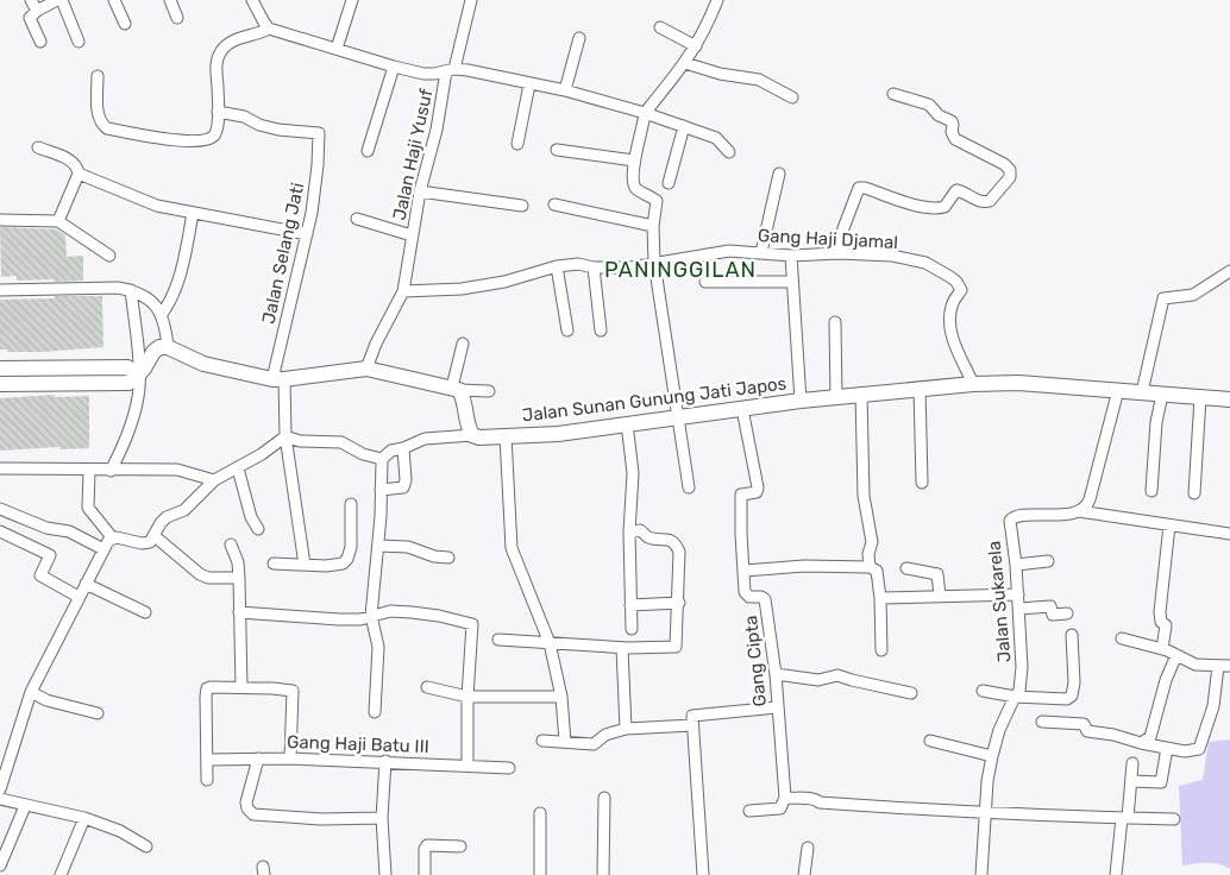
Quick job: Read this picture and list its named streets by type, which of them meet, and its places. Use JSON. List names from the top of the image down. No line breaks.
{"streets":{"street":["Jalan Haji Yusuf","Gang Haji Djamal","Jalan Selang Jati","Jalan Sunan Gunung Jati Japos","Jalan Sukarela","Gang Cipta","Gang Haji Batu III"]},"crossings":[["Jalan Haji Yusuf","Gang Haji Djamal"],["Gang Haji Djamal","Jalan Sunan Gunung Jati Japos"],["Jalan Sunan Gunung Jati Japos","Gang Cipta"]],"districts":["PANINGGILAN"]}
